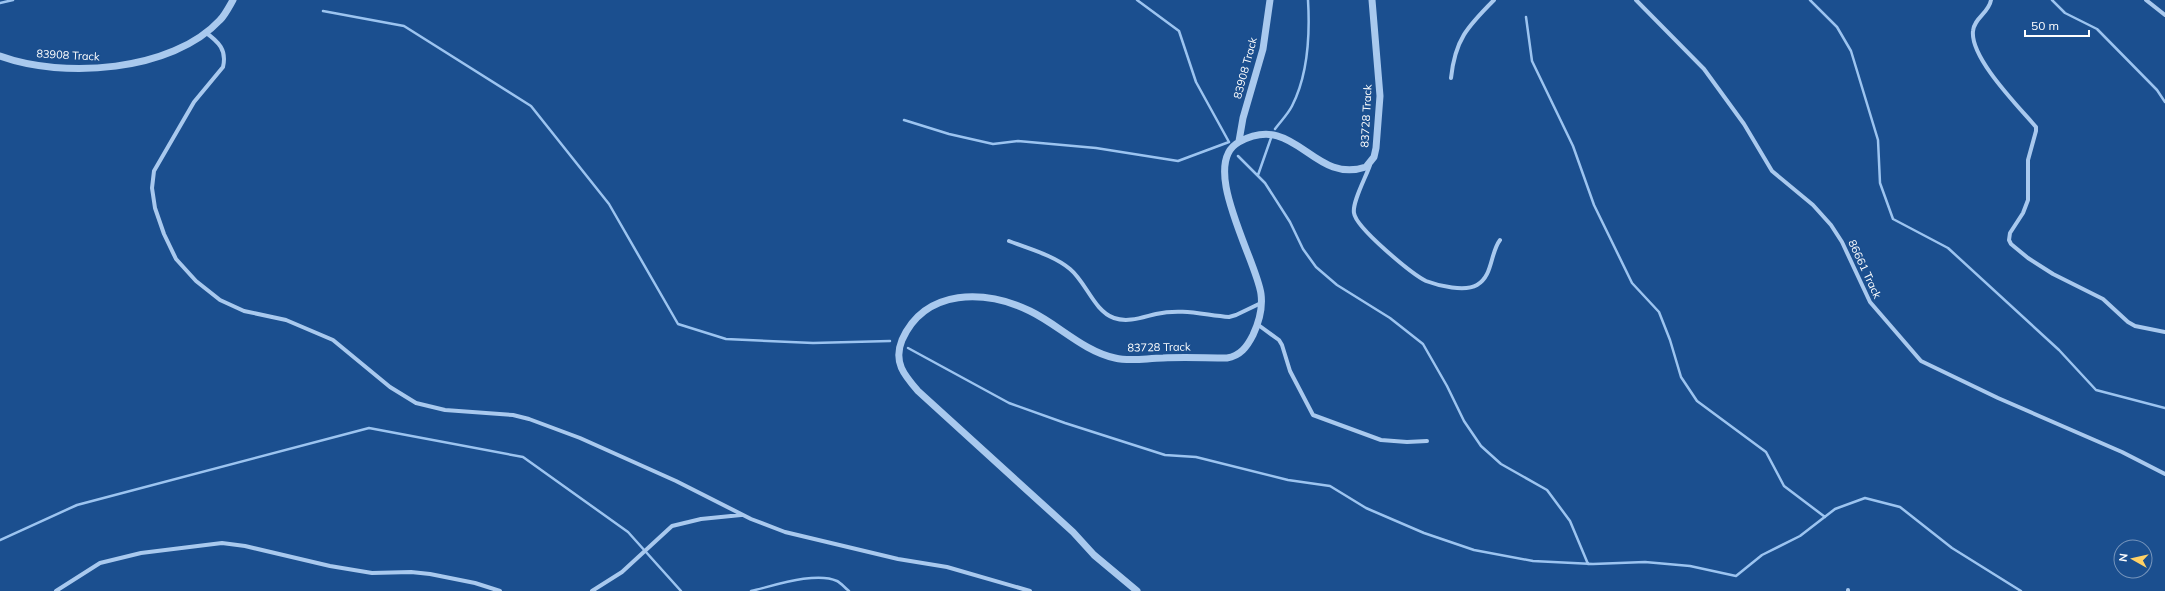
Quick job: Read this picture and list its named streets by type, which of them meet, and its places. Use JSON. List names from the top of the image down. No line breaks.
{"streets":{"street":["83908 Track","83728 Track","86661 Track"]},"crossings":[["83908 Track","83728 Track"]],"scale_bar":"50 m","north":"left"}
